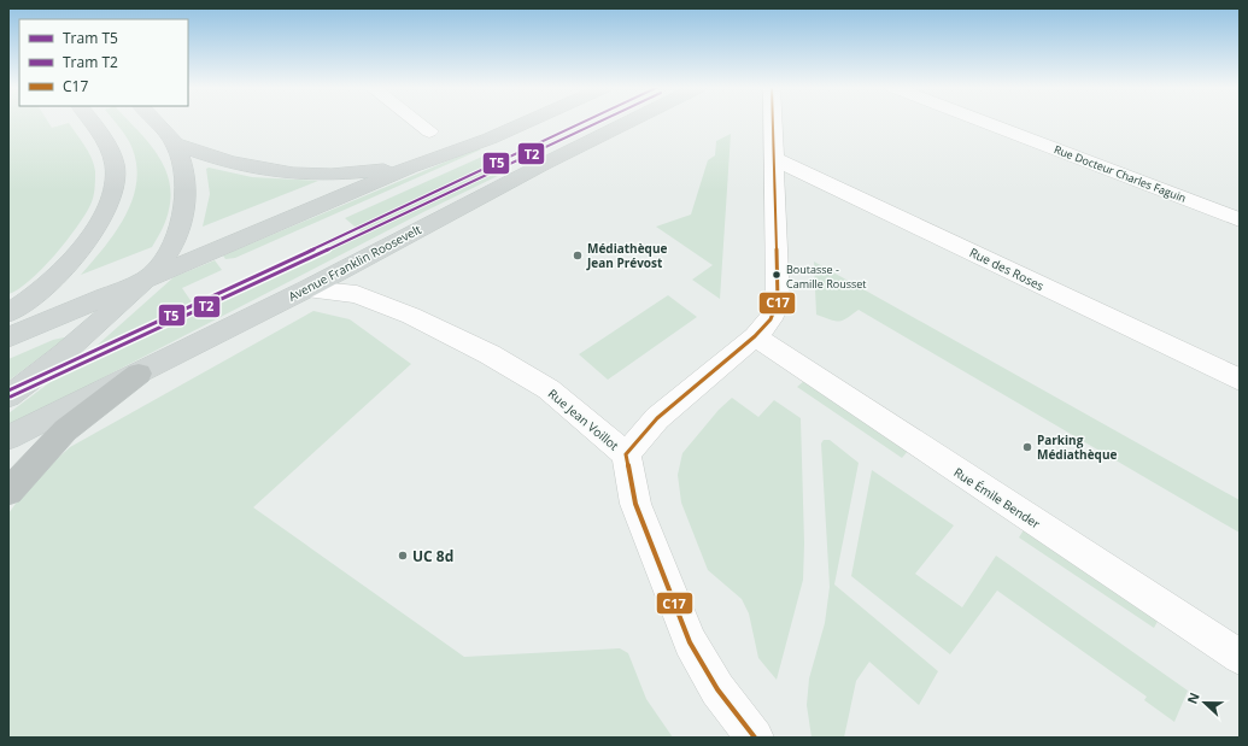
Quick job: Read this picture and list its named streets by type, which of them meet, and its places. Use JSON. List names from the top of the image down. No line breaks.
{"streets":{"main road":["Avenue Franklin Roosevelt"],"street":["Rue Docteur Charles Faguin","Rue des Roses","Rue Jean Voillot","Rue Émile Bender"]},"crossings":[["Avenue Franklin Roosevelt","Rue Jean Voillot"]],"places":["Médiathèque Jean Prévost","Boutasse - Camille Rousset","Parking Médiathèque","UC 8d"],"lines":["tram line T5","tram line T2","transit line C17"],"legend":["Tram T5","Tram T2","C17"],"north":"left"}
